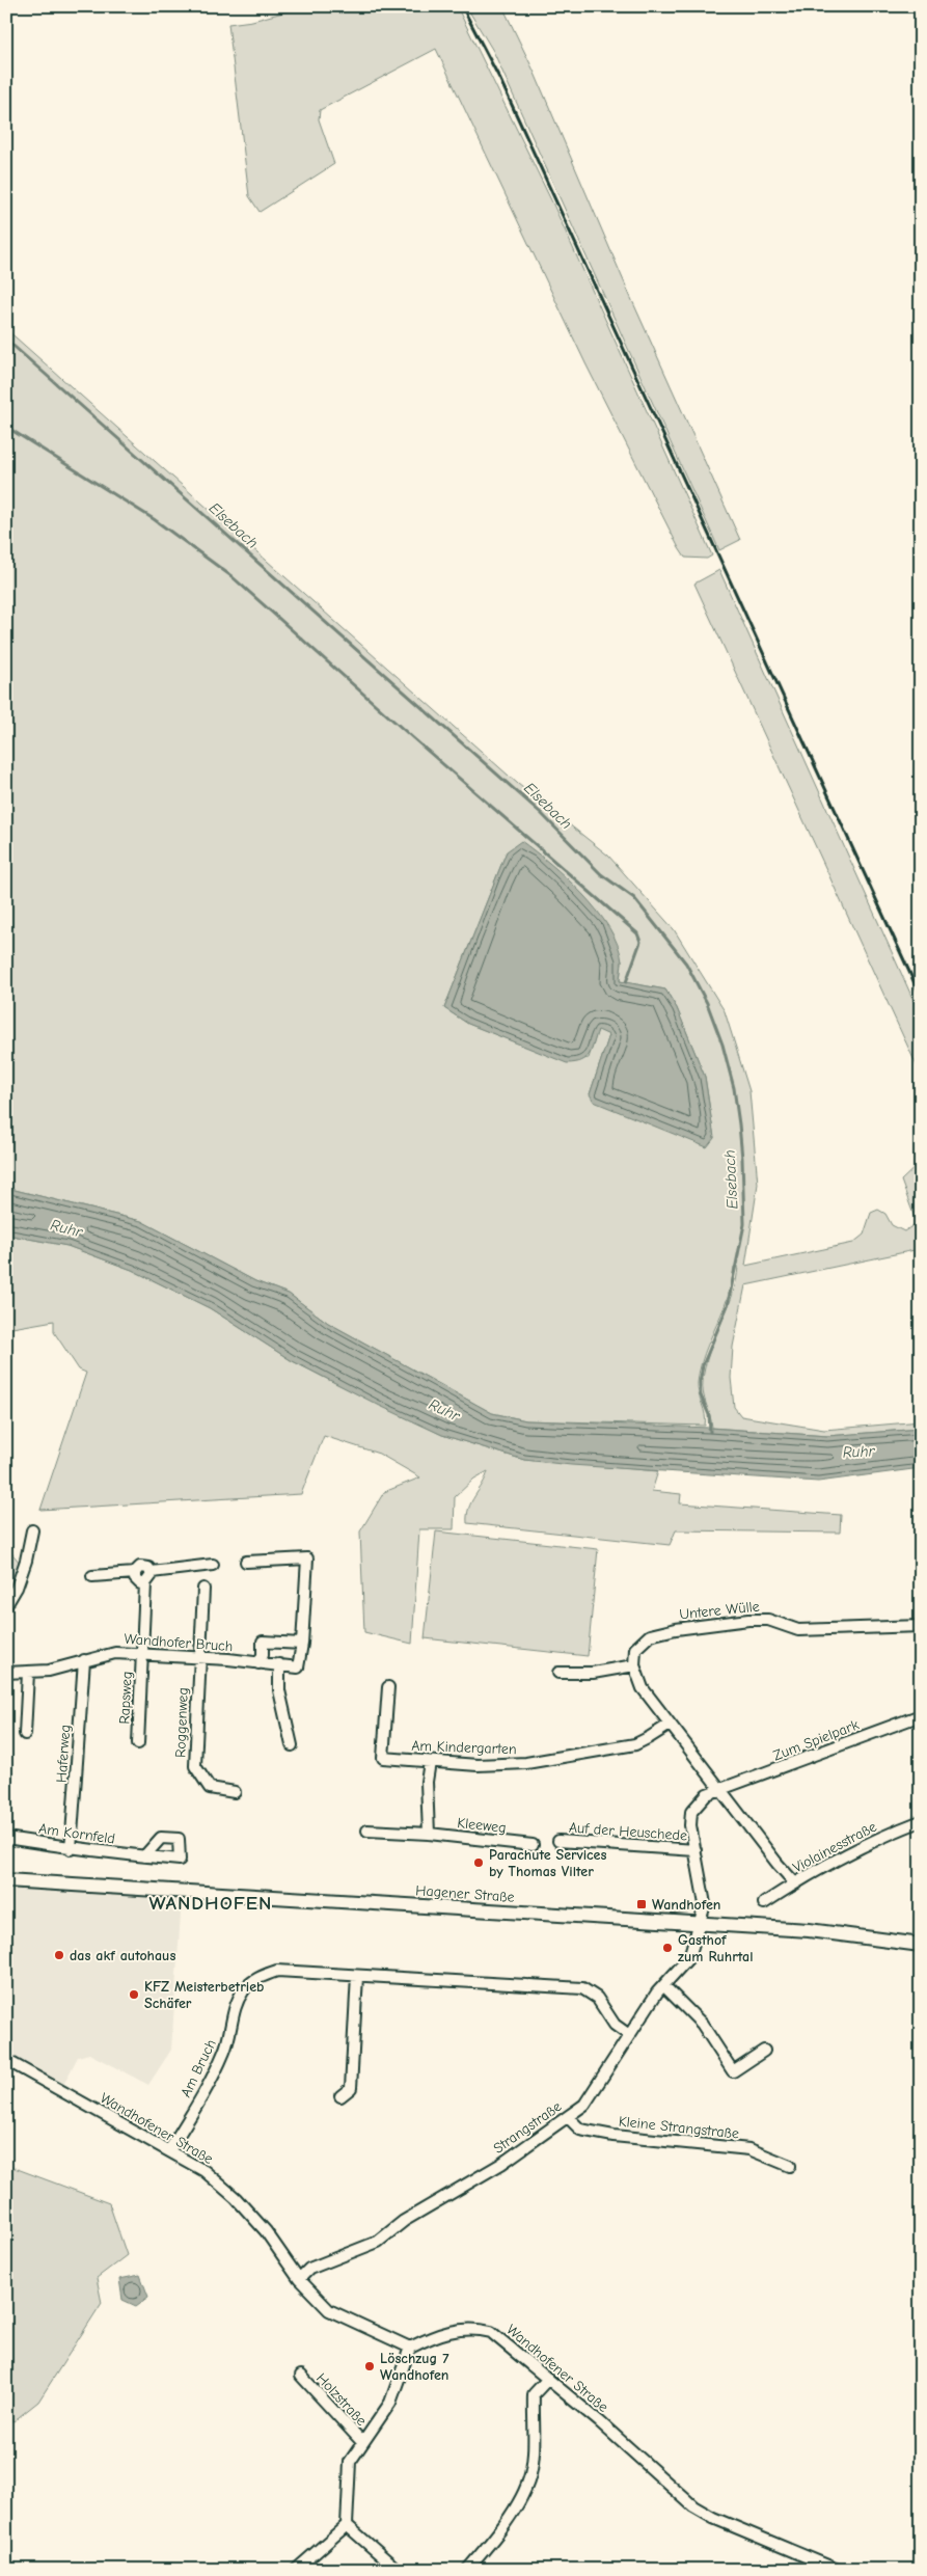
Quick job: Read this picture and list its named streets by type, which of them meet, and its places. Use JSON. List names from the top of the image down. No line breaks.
{"streets":{"main road":["Hagener Straße"],"street":["Untere Wülle","Wandhofer Bruch","Rapsweg","Roggenweg","Zum Spielpark","Am Kindergarten","Haferweg","Kleeweg","Auf der Heuschede","Am Kornfeld","Violainesstraße","Am Bruch","Strangstraße","Kleine Strangstraße","Wandhofener Straße","Holzstraße"]},"crossings":[["Wandhofer Bruch","Rapsweg"],["Wandhofer Bruch","Roggenweg"],["Wandhofer Bruch","Haferweg"],["Haferweg","Am Kornfeld"],["Hagener Straße","Strangstraße"],["Am Bruch","Strangstraße"],["Am Bruch","Wandhofener Straße"],["Strangstraße","Kleine Strangstraße"],["Strangstraße","Wandhofener Straße"],["Wandhofener Straße","Holzstraße"]],"districts":["WANDHOFEN"],"water":["Elsebach","Ruhr"],"places":{"other":["Parachute Services by Thomas Vilter","Gasthof zum Ruhrtal","das akf autohaus","KFZ Meisterbetrieb Schäfer","Löschzug 7 Wandhofen"],"transit":["Wandhofen"]}}
